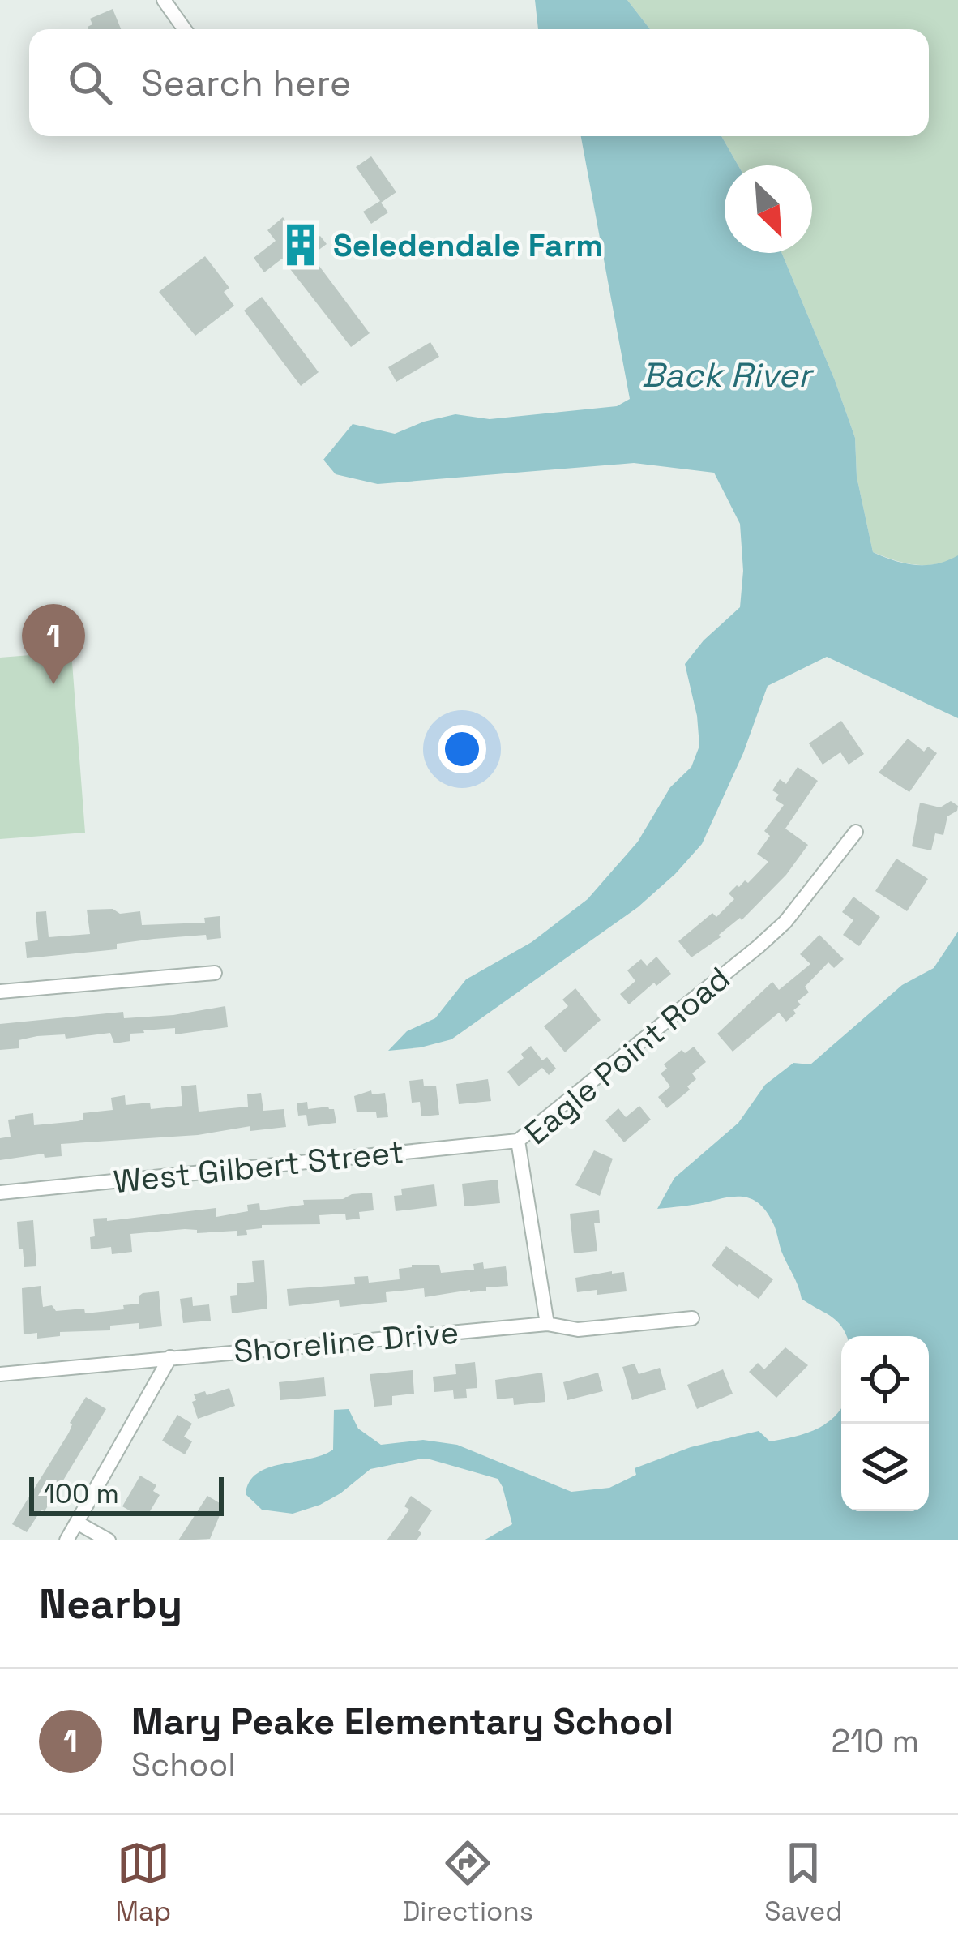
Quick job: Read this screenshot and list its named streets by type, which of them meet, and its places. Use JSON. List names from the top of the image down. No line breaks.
{"streets":{"street":["Eagle Point Road","West Gilbert Street","Shoreline Drive"]},"crossings":[["Eagle Point Road","West Gilbert Street"],["Eagle Point Road","Shoreline Drive"]],"water":["Back River"],"places":{"building":["Seledendale Farm"]},"scale_bar":"100 m","north":"bottom right","page":{"search":"Search here","pins":"1","scale":"100 m","heading":"Nearby","list":[{"mark":"1","name":"Mary Peake Elementary School","note":"School","value":"210 m"}],"nav":["Map","Directions","Saved"]}}
